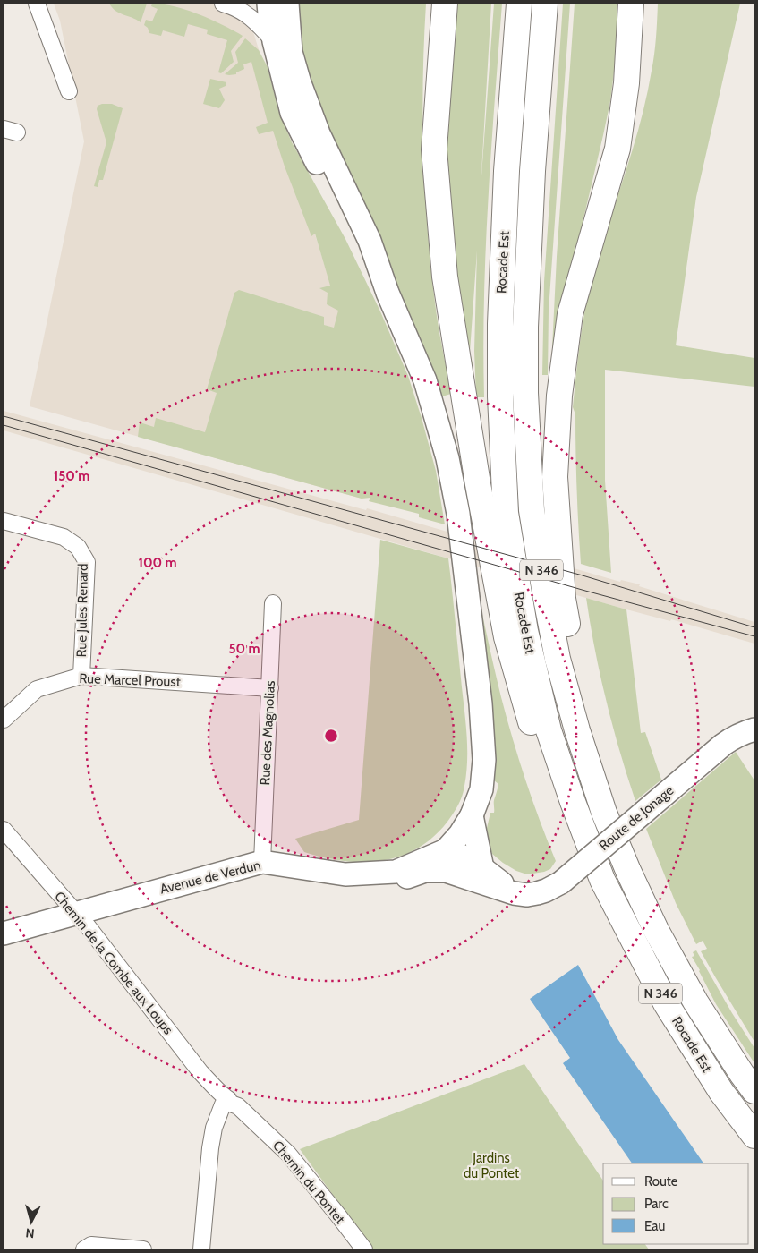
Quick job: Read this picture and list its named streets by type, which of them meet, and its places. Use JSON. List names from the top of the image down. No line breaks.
{"streets":{"highway":["Rocade Est","N 346"],"main road":["Route de Jonage","Avenue de Verdun"],"street":["Rue Jules Renard","Rue Marcel Proust","Rue des Magnolias","Chemin de la Combe aux Loups","Chemin du Pontet"]},"crossings":[["Rue Jules Renard","Rue Marcel Proust"],["Rue Marcel Proust","Rue des Magnolias"],["Rue des Magnolias","Route de Jonage"],["Rue des Magnolias","Avenue de Verdun"],["Route de Jonage","Avenue de Verdun"],["Avenue de Verdun","Chemin de la Combe aux Loups"],["Chemin de la Combe aux Loups","Chemin du Pontet"]],"parks":["Jardins du Pontet"],"legend":["Route","Parc","Eau"],"north":"bottom","rings":["150 m","100 m","50 m"]}
